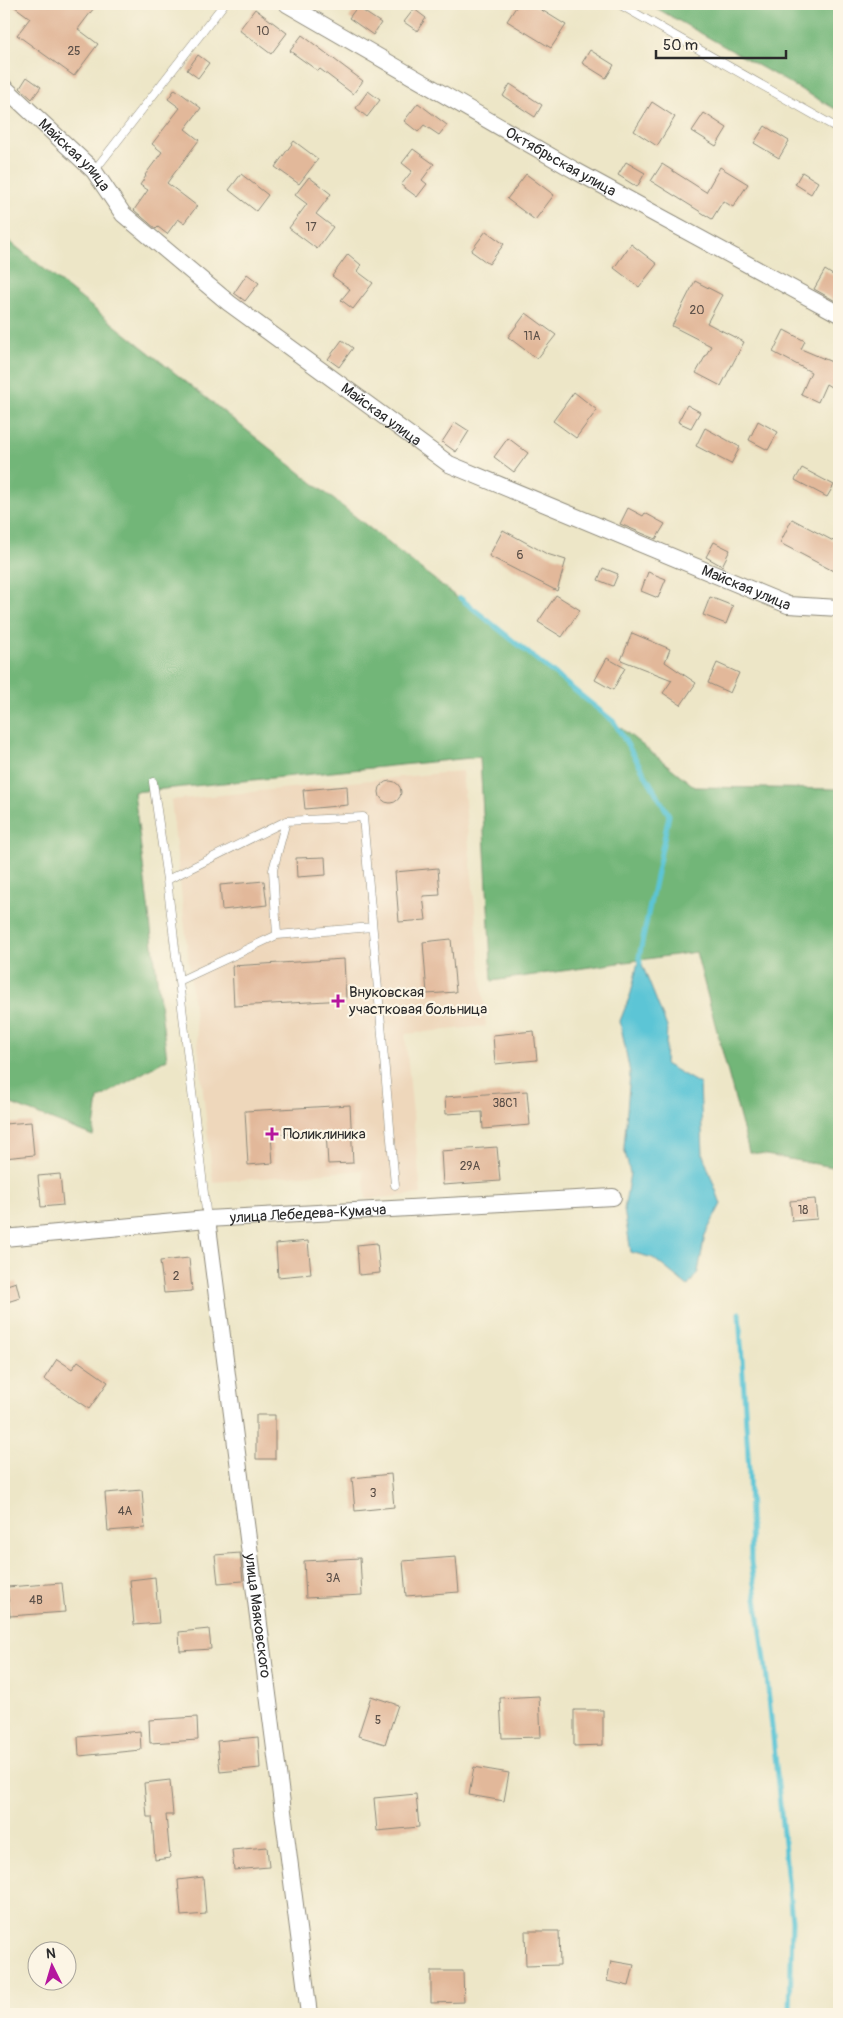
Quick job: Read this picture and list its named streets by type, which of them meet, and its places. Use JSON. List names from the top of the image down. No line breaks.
{"streets":{"street":["Майская улица","Октябрьская улица","улица Лебедева-Кумача","улица Маяковского"]},"crossings":[["улица Лебедева-Кумача","улица Маяковского"]],"places":{"health":["Внуковская участковая больница","Поликлиника"]},"house_numbers":["10","25","17","20","11А","6","38С1","29А","18","2","3","4А","3А","4В","5"],"scale_bar":"50 m","north":"top"}
